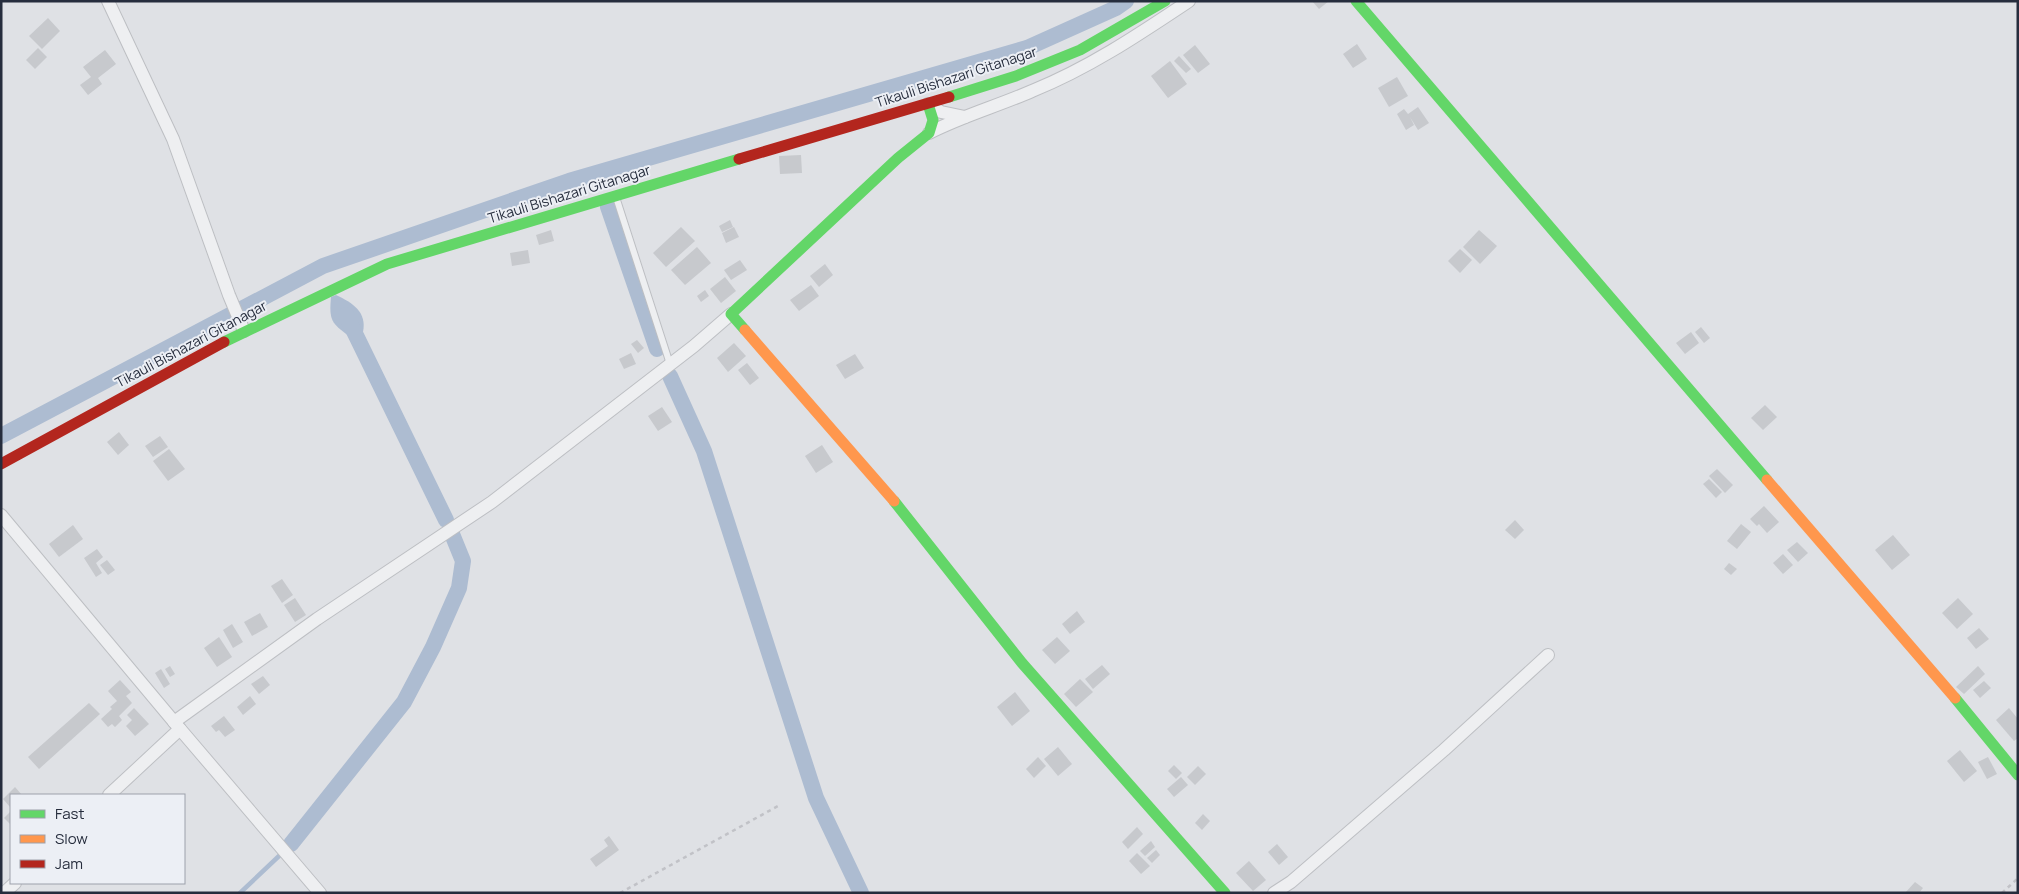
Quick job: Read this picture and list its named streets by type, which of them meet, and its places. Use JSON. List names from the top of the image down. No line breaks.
{"streets":{"street":["Tikauli Bishazari Gitanagar"]},"legend":["Fast","Slow","Jam"]}
